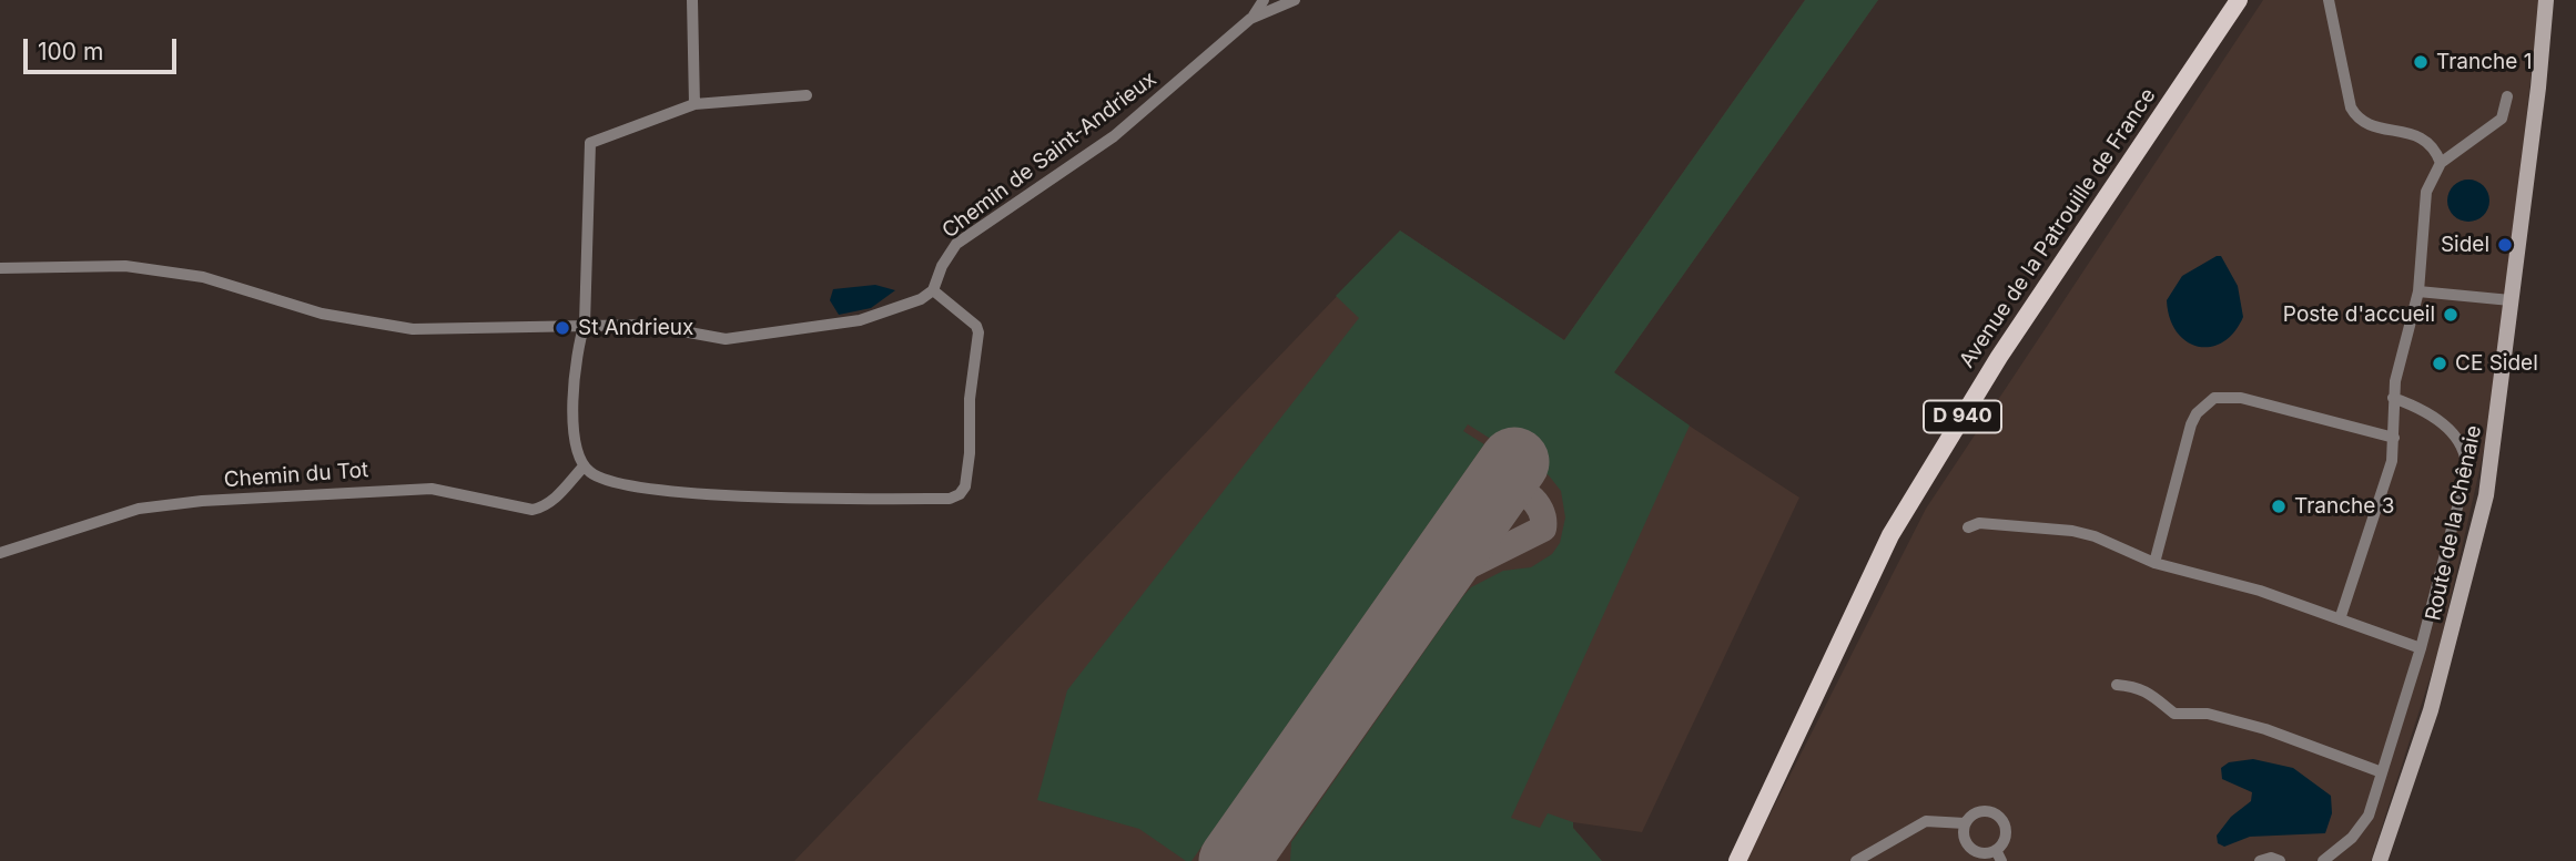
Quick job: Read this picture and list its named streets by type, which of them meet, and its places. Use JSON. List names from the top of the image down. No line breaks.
{"streets":{"main road":["Avenue de la Patrouille de France","D 940"],"street":["Chemin de Saint-Andrieux","Chemin du Tot","Route de la Chênaie"]},"places":["Tranche 1","Sidel","Poste d'accueil","St Andrieux","CE Sidel","Tranche 3"],"scale_bar":"100 m"}
